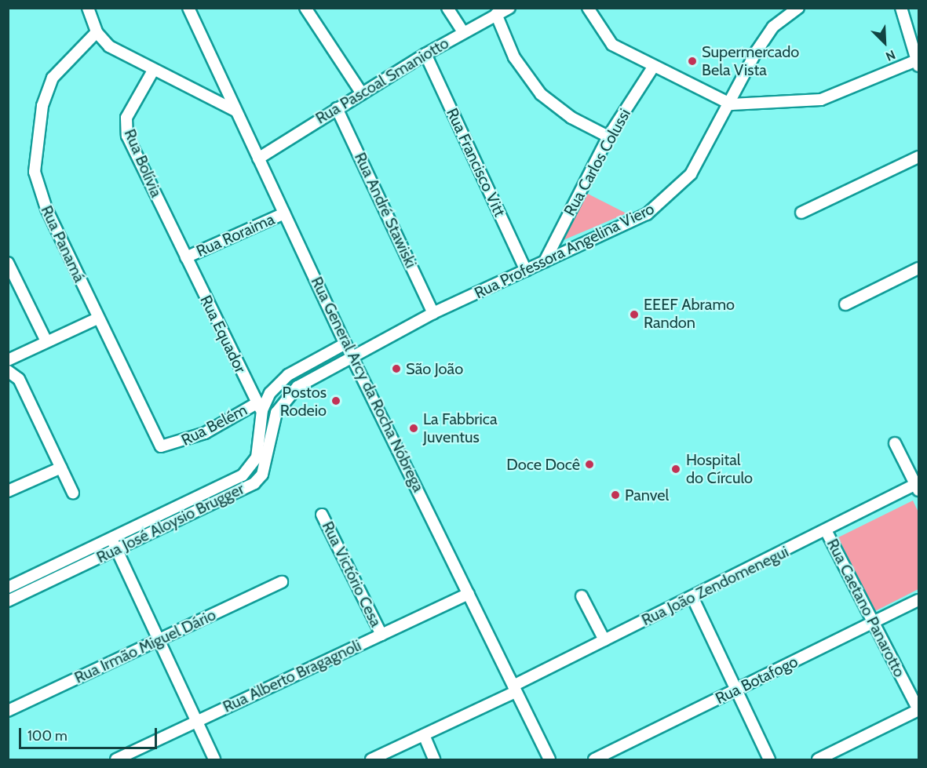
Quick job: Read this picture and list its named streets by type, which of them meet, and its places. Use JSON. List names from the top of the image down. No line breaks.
{"streets":{"street":["Rua Pascoal Smaniotto","Rua Francisco Vitt","Rua Carlos Colussi","Rua Bolívia","Rua André Stawiski","Rua Roraima","Rua Panamá","Rua Professora Angelina Viero","Rua Equador","Rua General Arcy da Rocha Nóbrega","Rua Belém","Rua José Aloysio Brugger","Rua Victório Cesa","Rua João Zendomenegui","Rua Caetano Panarotto","Rua Irmão Miguel Dário","Rua Alberto Bragagnoli","Rua Botafogo"]},"crossings":[["Rua Pascoal Smaniotto","Rua Francisco Vitt"],["Rua Pascoal Smaniotto","Rua André Stawiski"],["Rua Pascoal Smaniotto","Rua General Arcy da Rocha Nóbrega"],["Rua Francisco Vitt","Rua Professora Angelina Viero"],["Rua Carlos Colussi","Rua Professora Angelina Viero"],["Rua Bolívia","Rua Roraima"],["Rua Bolívia","Rua Equador"],["Rua André Stawiski","Rua Professora Angelina Viero"],["Rua Roraima","Rua Equador"],["Rua Roraima","Rua General Arcy da Rocha Nóbrega"],["Rua Panamá","Rua Belém"],["Rua Professora Angelina Viero","Rua General Arcy da Rocha Nóbrega"],["Rua Professora Angelina Viero","Rua José Aloysio Brugger"],["Rua Equador","Rua Belém"],["Rua Equador","Rua José Aloysio Brugger"],["Rua General Arcy da Rocha Nóbrega","Rua José Aloysio Brugger"],["Rua General Arcy da Rocha Nóbrega","Rua João Zendomenegui"],["Rua General Arcy da Rocha Nóbrega","Rua Alberto Bragagnoli"],["Rua Belém","Rua José Aloysio Brugger"],["Rua Victório Cesa","Rua Alberto Bragagnoli"],["Rua João Zendomenegui","Rua Caetano Panarotto"],["Rua Caetano Panarotto","Rua Botafogo"]],"places":["Supermercado Bela Vista","EEEF Abramo Randon","São João","Postos Rodeio","La Fabbrica Juventus","Doce Docê","Hospital do Círculo","Panvel"],"scale_bar":"100 m","north":"bottom right"}
